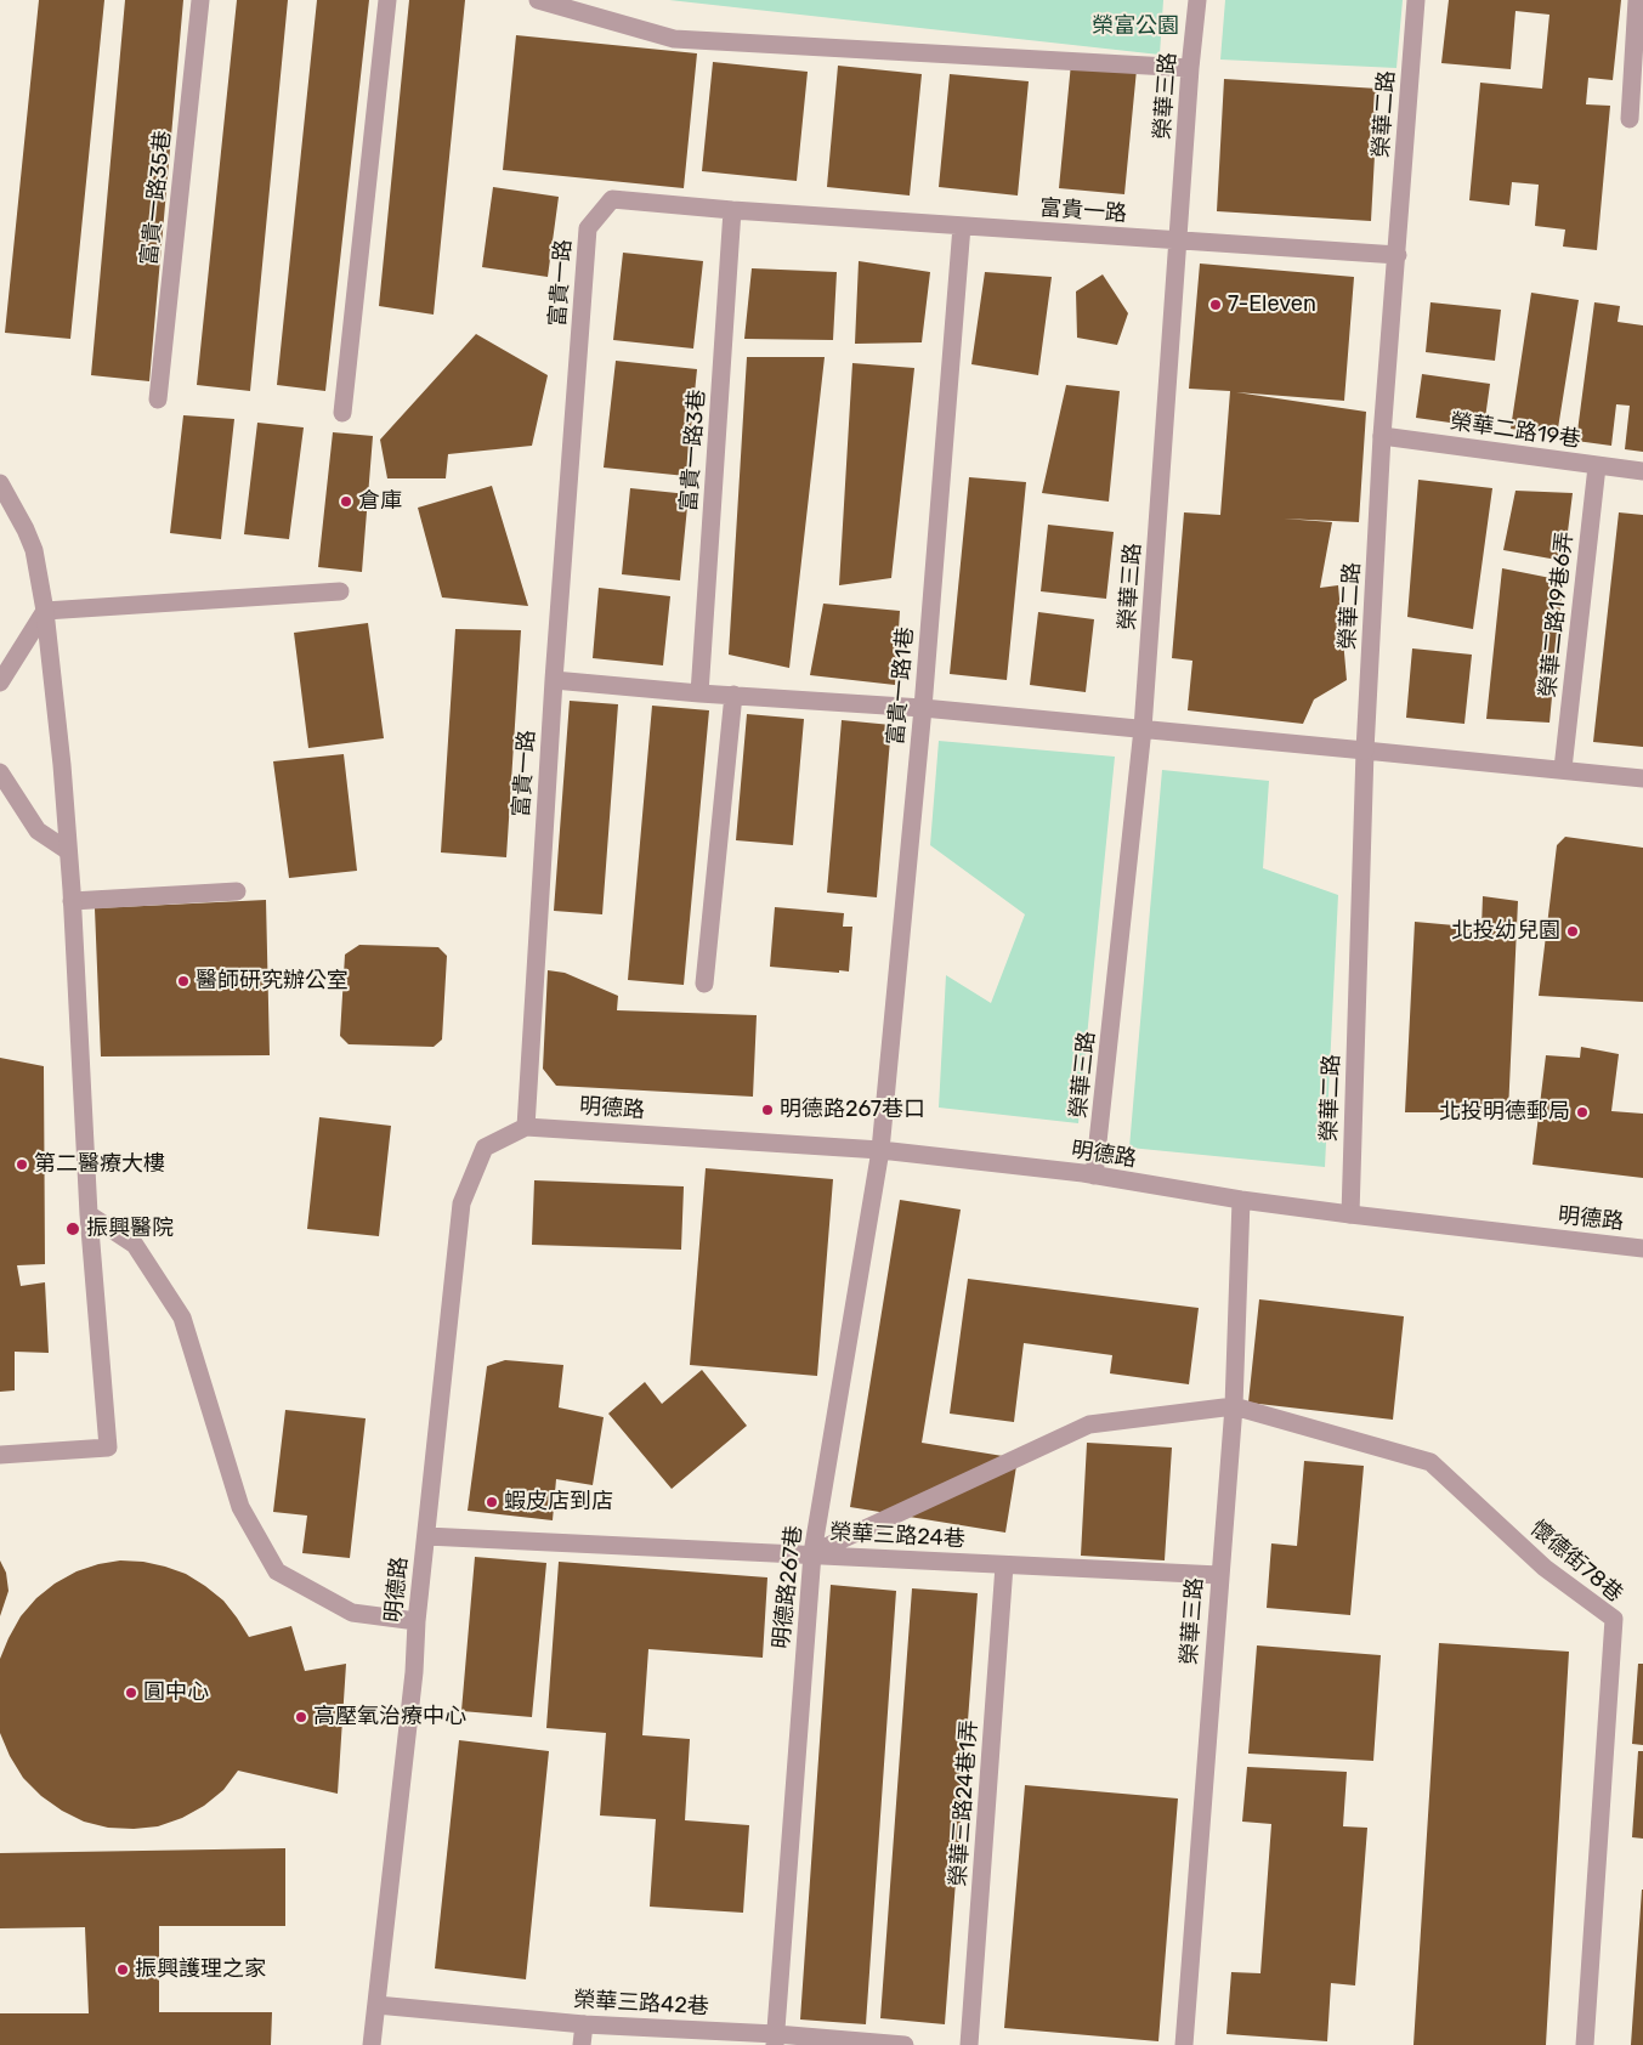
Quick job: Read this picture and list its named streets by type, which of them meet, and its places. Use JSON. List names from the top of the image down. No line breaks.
{"streets":{"street":["榮華三路","榮華二路","富貴一路35巷","富貴一路","榮華二路19巷","富貴一路3巷","榮華二路19巷6弄","富貴一路1巷","明德路","榮華三路24巷","懷德街78巷","明德路267巷","榮華三路24巷1弄","榮華三路42巷"]},"crossings":[["榮華三路","富貴一路"],["榮華三路","明德路"],["榮華三路","榮華三路24巷"],["榮華三路","懷德街78巷"],["榮華二路","富貴一路"],["榮華二路","榮華二路19巷"],["榮華二路","明德路"],["富貴一路","富貴一路3巷"],["富貴一路","富貴一路1巷"],["富貴一路","明德路"],["榮華二路19巷","榮華二路19巷6弄"],["富貴一路1巷","明德路"],["富貴一路1巷","明德路267巷"],["明德路","榮華三路24巷"],["明德路","明德路267巷"],["明德路","榮華三路42巷"],["榮華三路24巷","明德路267巷"],["榮華三路24巷","榮華三路24巷1弄"],["明德路267巷","榮華三路42巷"]],"parks":["榮富公園"],"places":["7-Eleven","倉庫","北投幼兒園","醫師研究辦公室","明德路267巷口","北投明德郵局","第二醫療大樓","振興醫院","蝦皮店到店","圓中心","高壓氧治療中心","振興護理之家"]}
